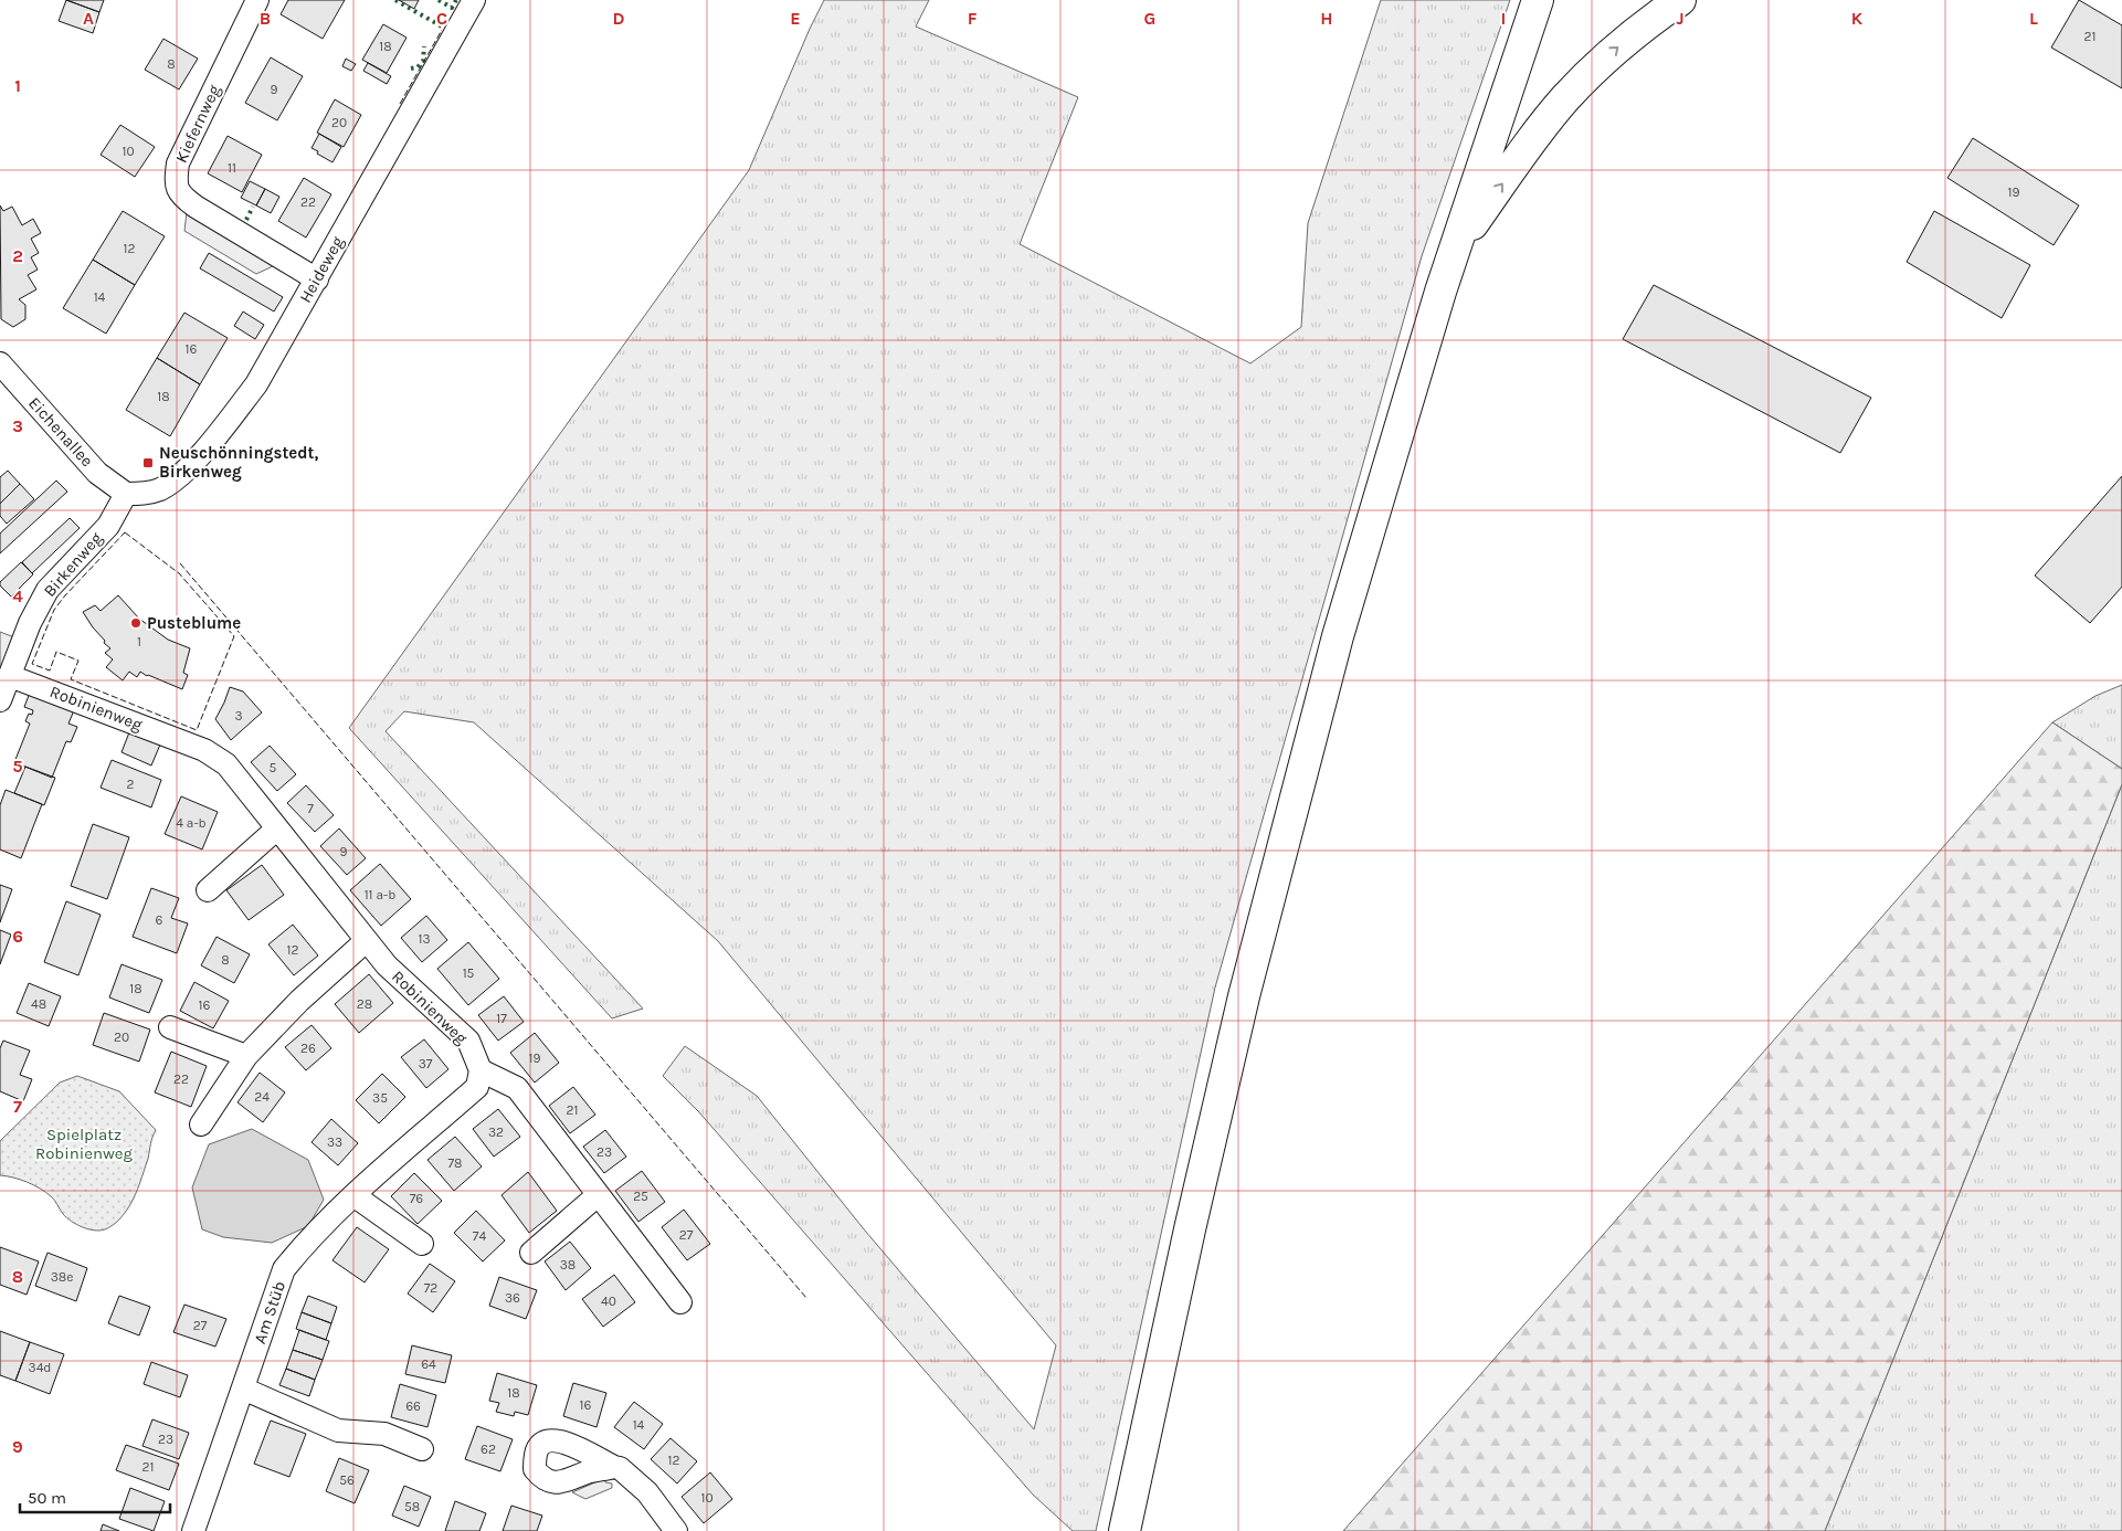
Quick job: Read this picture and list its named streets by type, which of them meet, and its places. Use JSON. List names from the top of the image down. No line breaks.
{"streets":{"street":["Kiefernweg","Heideweg","Eichenallee","Birkenweg","Robinienweg","Am Stüb"]},"crossings":[["Kiefernweg","Heideweg"],["Heideweg","Eichenallee"],["Heideweg","Birkenweg"],["Eichenallee","Birkenweg"],["Birkenweg","Robinienweg"],["Robinienweg","Am Stüb"]],"parks":["Spielplatz Robinienweg"],"places":{"transit":["Neuschönningstedt, Birkenweg"],"other":["Pusteblume"]},"house_numbers":["21","18","8","9","20","10","11","19","22","12","14","16","18","1","3","5","2","7","4 a-b","9","11 a-b","6","13","12","8","15","18","48","28","16","17","20","26","19","37","22","24","35","21","32","33","23","78","25","76","27","74","38","38e","72","36","40","27","64","34d","18","16","66","14","23","62","12","21","56","10","58"],"scale_bar":"50 m","grid":{"columns":["A","B","C","D","E","F","G","H","I","J","K","L"],"rows":["1","2","3","4","5","6","7","8","9"]}}
